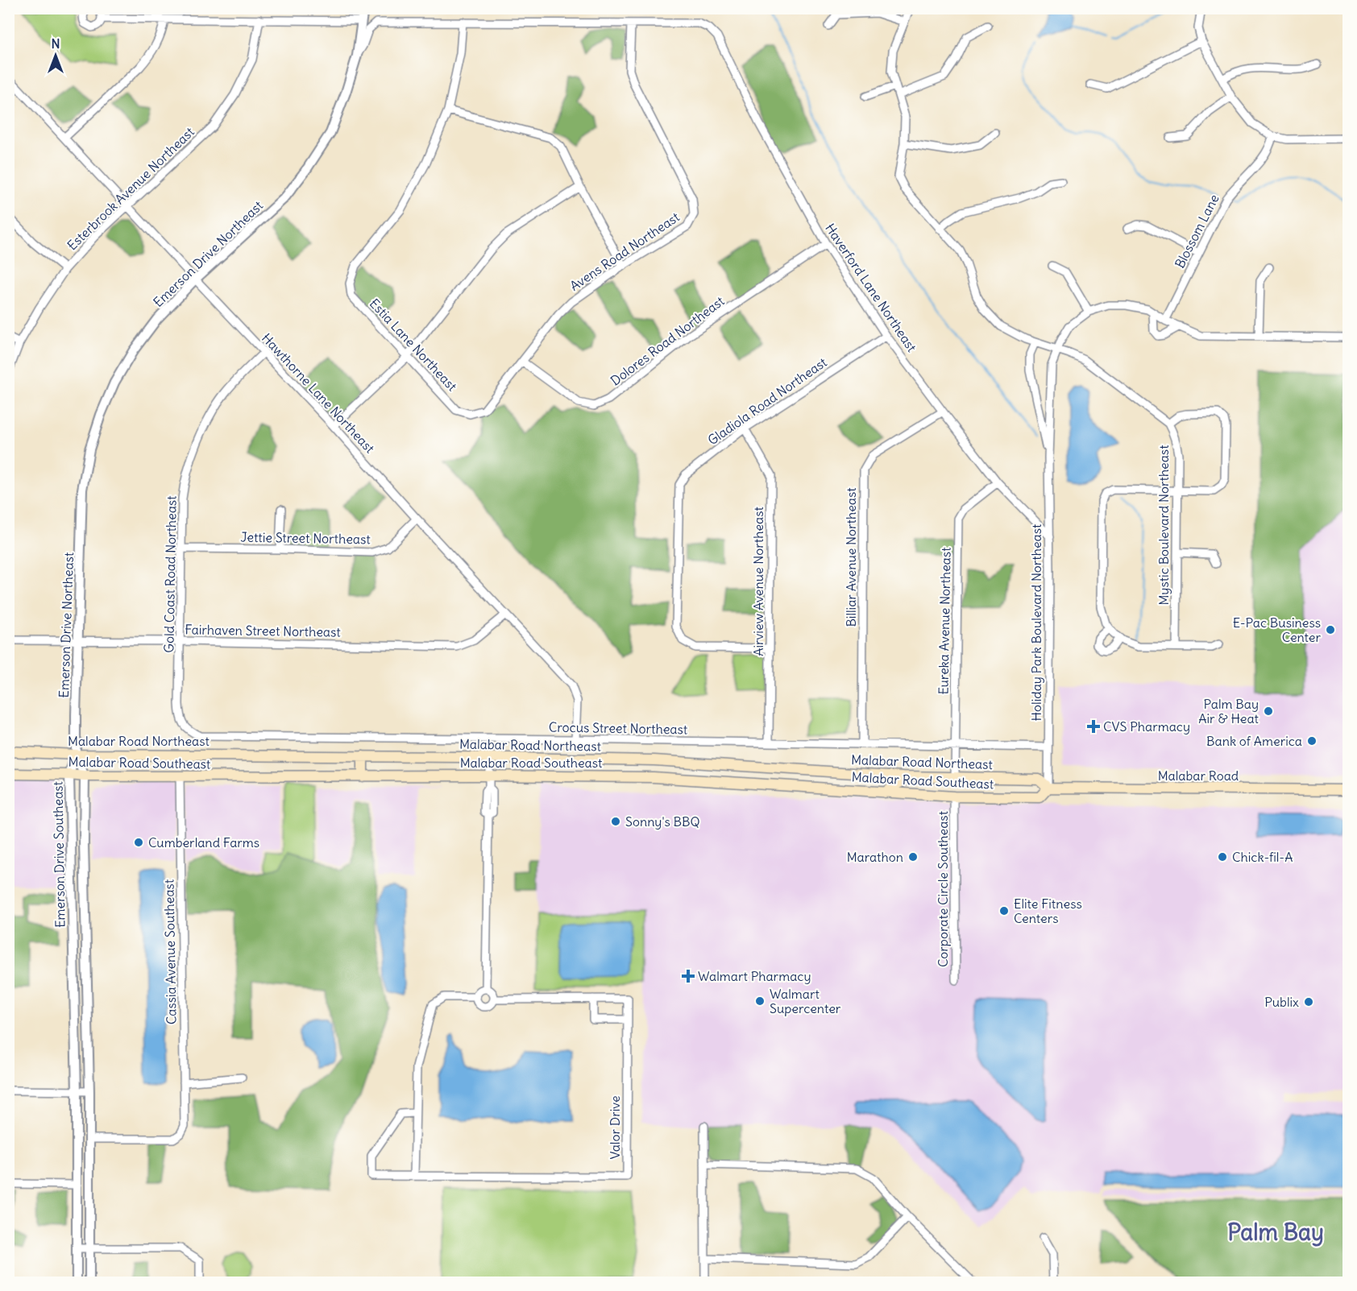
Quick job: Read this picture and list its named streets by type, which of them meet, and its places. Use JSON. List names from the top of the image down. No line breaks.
{"streets":{"main road":["Malabar Road Northeast","Malabar Road Southeast","Malabar Road"],"street":["Esterbrook Avenue Northeast","Blossom Lane","Avens Road Northeast","Emerson Drive Northeast","Haverford Lane Northeast","Dolores Road Northeast","Estia Lane Northeast","Hawthorne Lane Northeast","Gladiola Road Northeast","Mystic Boulevard Northeast","Jettie Street Northeast","Billiar Avenue Northeast","Gold Coast Road Northeast","Airview Avenue Northeast","Eureka Avenue Northeast","Holiday Park Boulevard Northeast","Fairhaven Street Northeast","Crocus Street Northeast","Emerson Drive Southeast","Corporate Circle Southeast","Cassia Avenue Southeast","Valor Drive"]},"crossings":[["Esterbrook Avenue Northeast","Hawthorne Lane Northeast"],["Blossom Lane","Holiday Park Boulevard Northeast"],["Avens Road Northeast","Haverford Lane Northeast"],["Avens Road Northeast","Dolores Road Northeast"],["Avens Road Northeast","Estia Lane Northeast"],["Emerson Drive Northeast","Hawthorne Lane Northeast"],["Emerson Drive Northeast","Fairhaven Street Northeast"],["Emerson Drive Northeast","Malabar Road Northeast"],["Emerson Drive Northeast","Emerson Drive Southeast"],["Haverford Lane Northeast","Dolores Road Northeast"],["Haverford Lane Northeast","Gladiola Road Northeast"],["Haverford Lane Northeast","Billiar Avenue Northeast"],["Haverford Lane Northeast","Eureka Avenue Northeast"],["Haverford Lane Northeast","Holiday Park Boulevard Northeast"],["Hawthorne Lane Northeast","Jettie Street Northeast"],["Hawthorne Lane Northeast","Gold Coast Road Northeast"],["Hawthorne Lane Northeast","Fairhaven Street Northeast"],["Hawthorne Lane Northeast","Crocus Street Northeast"],["Gladiola Road Northeast","Airview Avenue Northeast"],["Jettie Street Northeast","Gold Coast Road Northeast"],["Billiar Avenue Northeast","Crocus Street Northeast"],["Gold Coast Road Northeast","Fairhaven Street Northeast"],["Gold Coast Road Northeast","Crocus Street Northeast"],["Airview Avenue Northeast","Crocus Street Northeast"],["Eureka Avenue Northeast","Crocus Street Northeast"],["Eureka Avenue Northeast","Malabar Road Northeast"],["Holiday Park Boulevard Northeast","Crocus Street Northeast"],["Holiday Park Boulevard Northeast","Malabar Road Northeast"],["Holiday Park Boulevard Northeast","Malabar Road Southeast"],["Holiday Park Boulevard Northeast","Malabar Road"],["Malabar Road Northeast","Malabar Road Southeast"],["Malabar Road Northeast","Malabar Road"],["Malabar Road Northeast","Emerson Drive Southeast"],["Malabar Road Southeast","Malabar Road"],["Malabar Road Southeast","Emerson Drive Southeast"],["Malabar Road Southeast","Corporate Circle Southeast"],["Malabar Road Southeast","Cassia Avenue Southeast"],["Emerson Drive Southeast","Cassia Avenue Southeast"]],"districts":["Palm Bay"],"places":{"other":["E-Pac Business Center","Palm Bay Air & Heat","Bank of America","Sonny's BBQ","Cumberland Farms","Marathon","Chick-fil-A","Elite Fitness Centers","Walmart Supercenter","Publix"],"health":["CVS Pharmacy","Walmart Pharmacy"]},"north":"top"}
